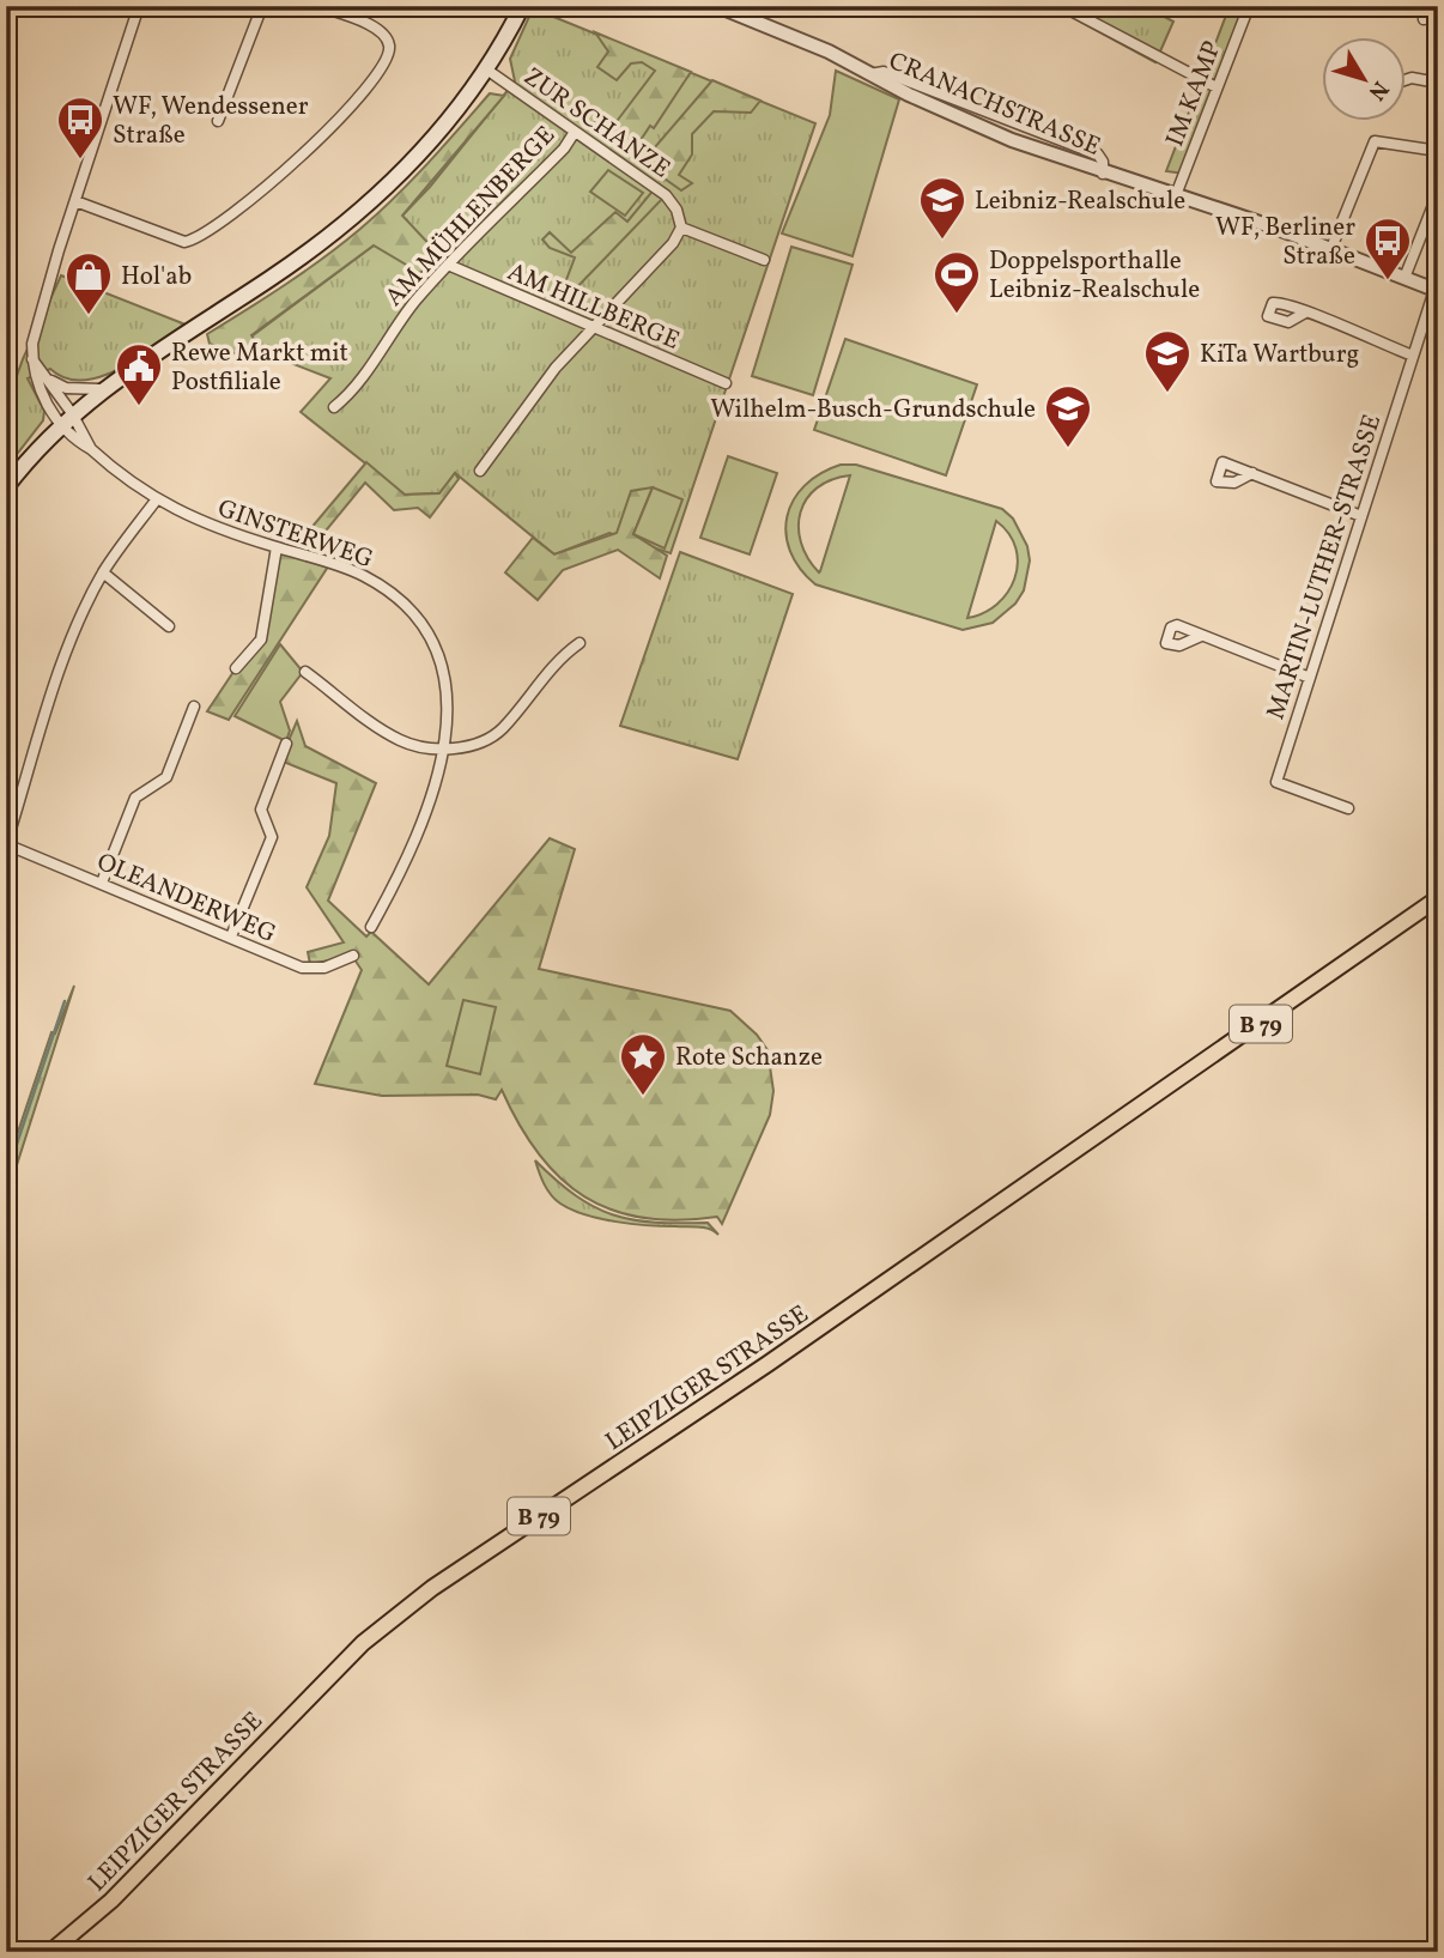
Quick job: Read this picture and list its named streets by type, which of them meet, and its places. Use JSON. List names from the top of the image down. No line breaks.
{"streets":{"main road":["B 79","LEIPZIGER STRASSE"],"street":["IM KAMP","CRANACHSTRASSE","ZUR SCHANZE","AM MÜHLENBERGE","AM HILLBERGE","GINSTERWEG","MARTIN-LUTHER-STRASSE","OLEANDERWEG"]},"crossings":[["IM KAMP","CRANACHSTRASSE"],["CRANACHSTRASSE","MARTIN-LUTHER-STRASSE"],["ZUR SCHANZE","AM MÜHLENBERGE"],["AM MÜHLENBERGE","AM HILLBERGE"]],"places":{"bus stop":["WF, Wendessener Straße","WF, Berliner Straße"],"school or university":["Leibniz-Realschule","KiTa Wartburg","Wilhelm-Busch-Grundschule"],"sports":["Doppelsporthalle Leibniz-Realschule"],"shop":["Hol'ab"],"public building":["Rewe Markt mit Postfiliale"],"place":["Rote Schanze"]},"north":"bottom right"}
